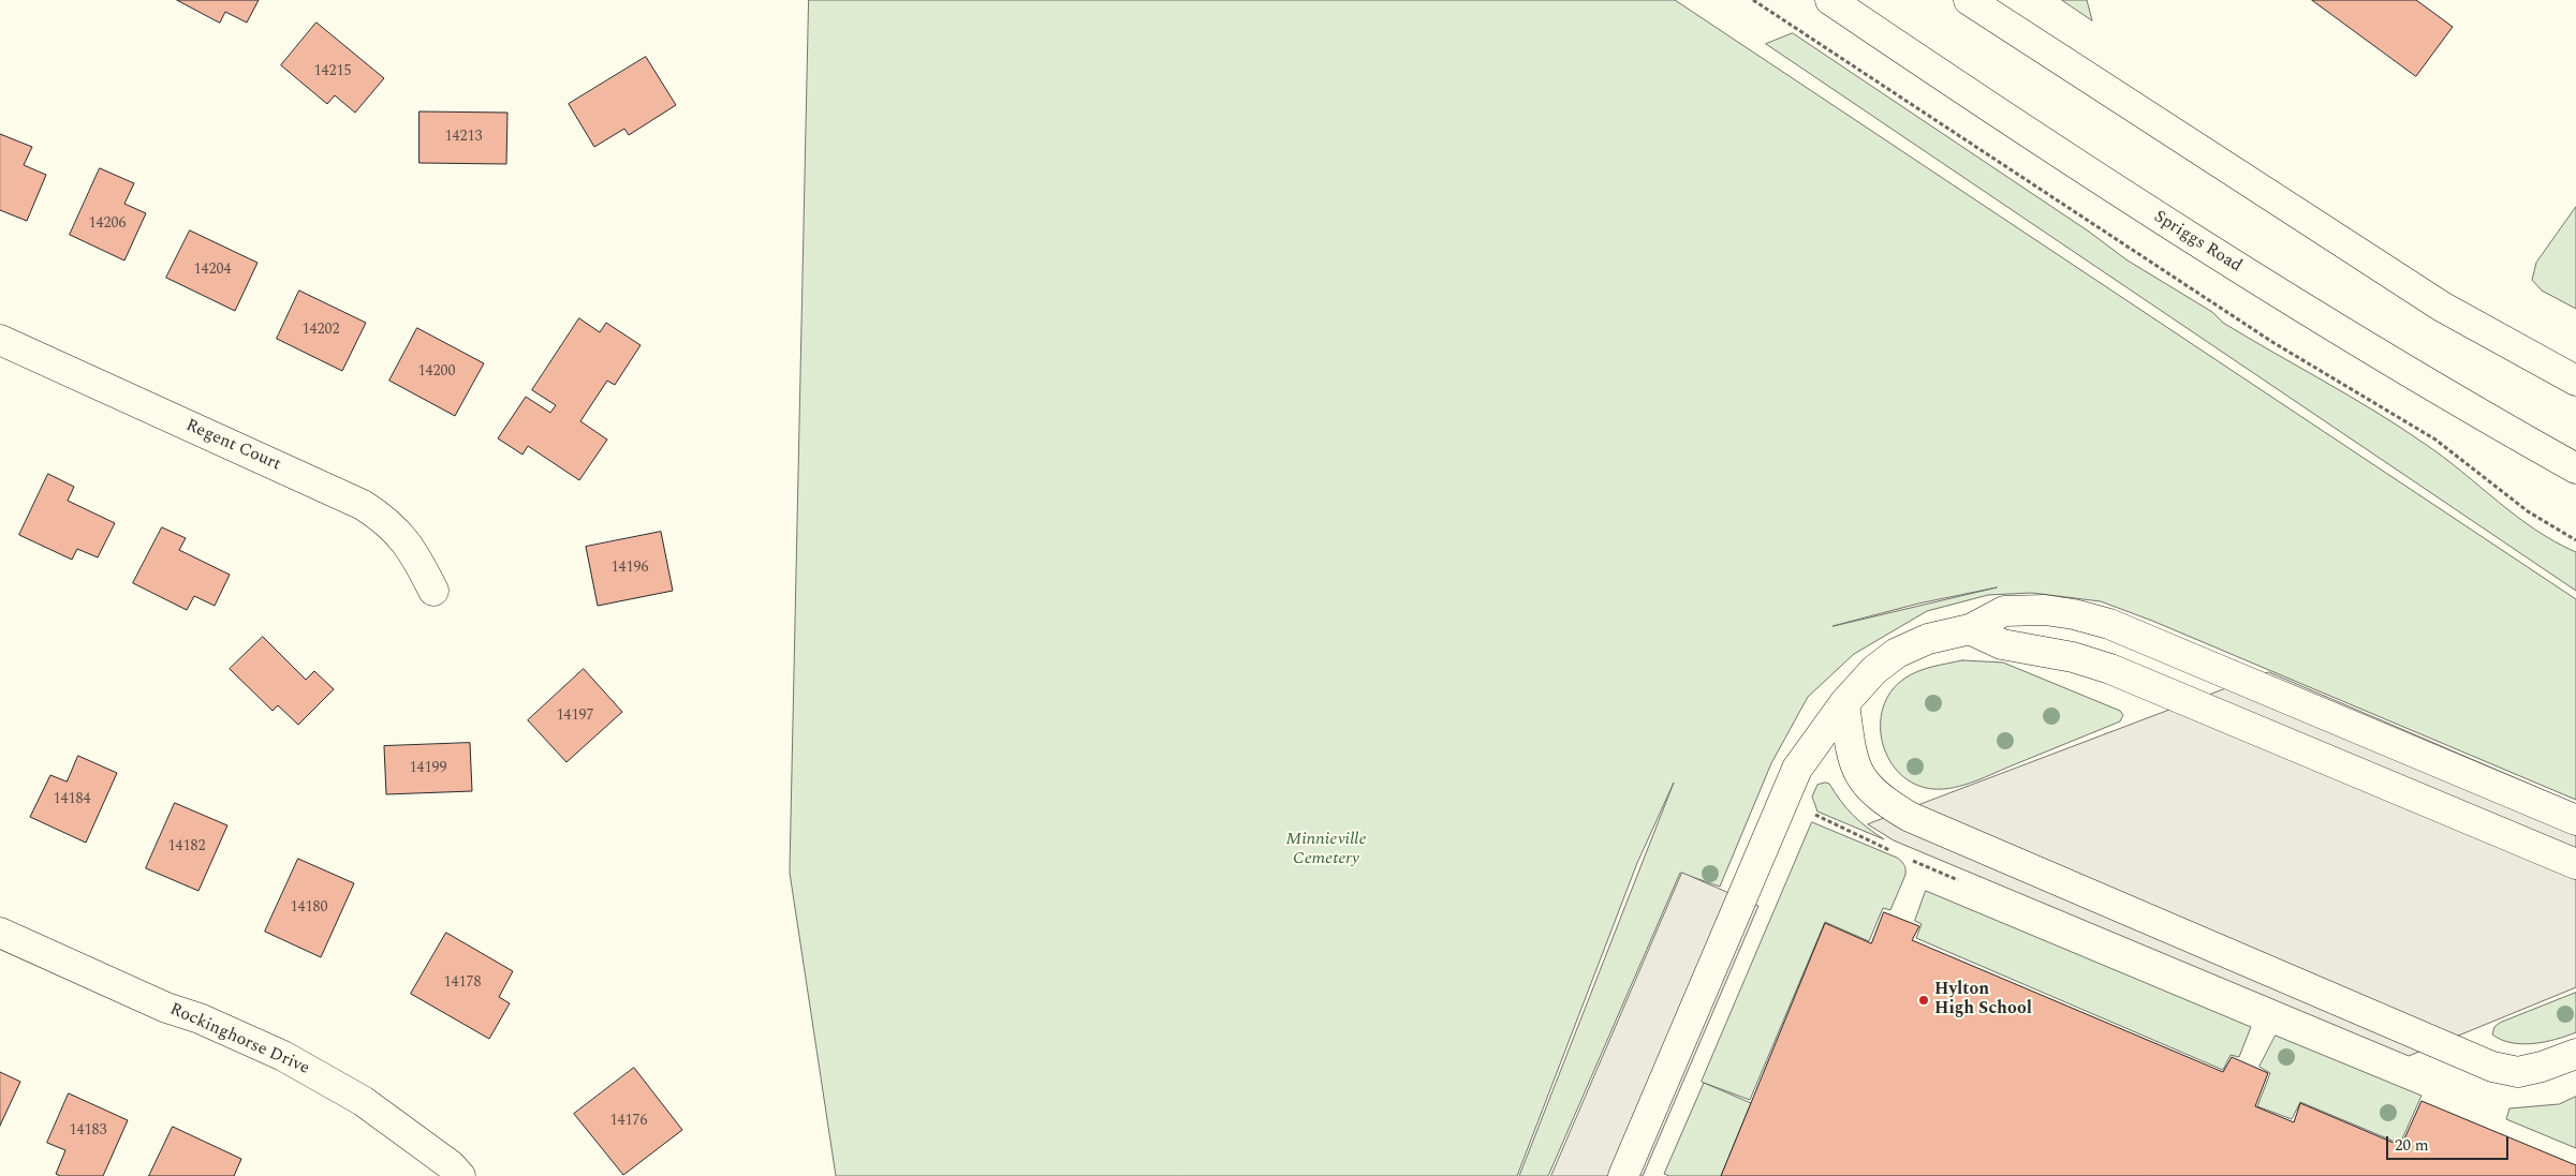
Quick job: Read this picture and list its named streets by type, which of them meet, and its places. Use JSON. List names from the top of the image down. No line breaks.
{"streets":{"main road":["Spriggs Road","Regent Court","Rockinghorse Drive"]},"parks":["Minnieville Cemetery"],"places":["Hylton High School"],"house_numbers":["14215","14213","14206","14204","14202","14200","14196","14197","14199","14184","14182","14180","14178","14176","14183"],"scale_bar":"20 m"}
